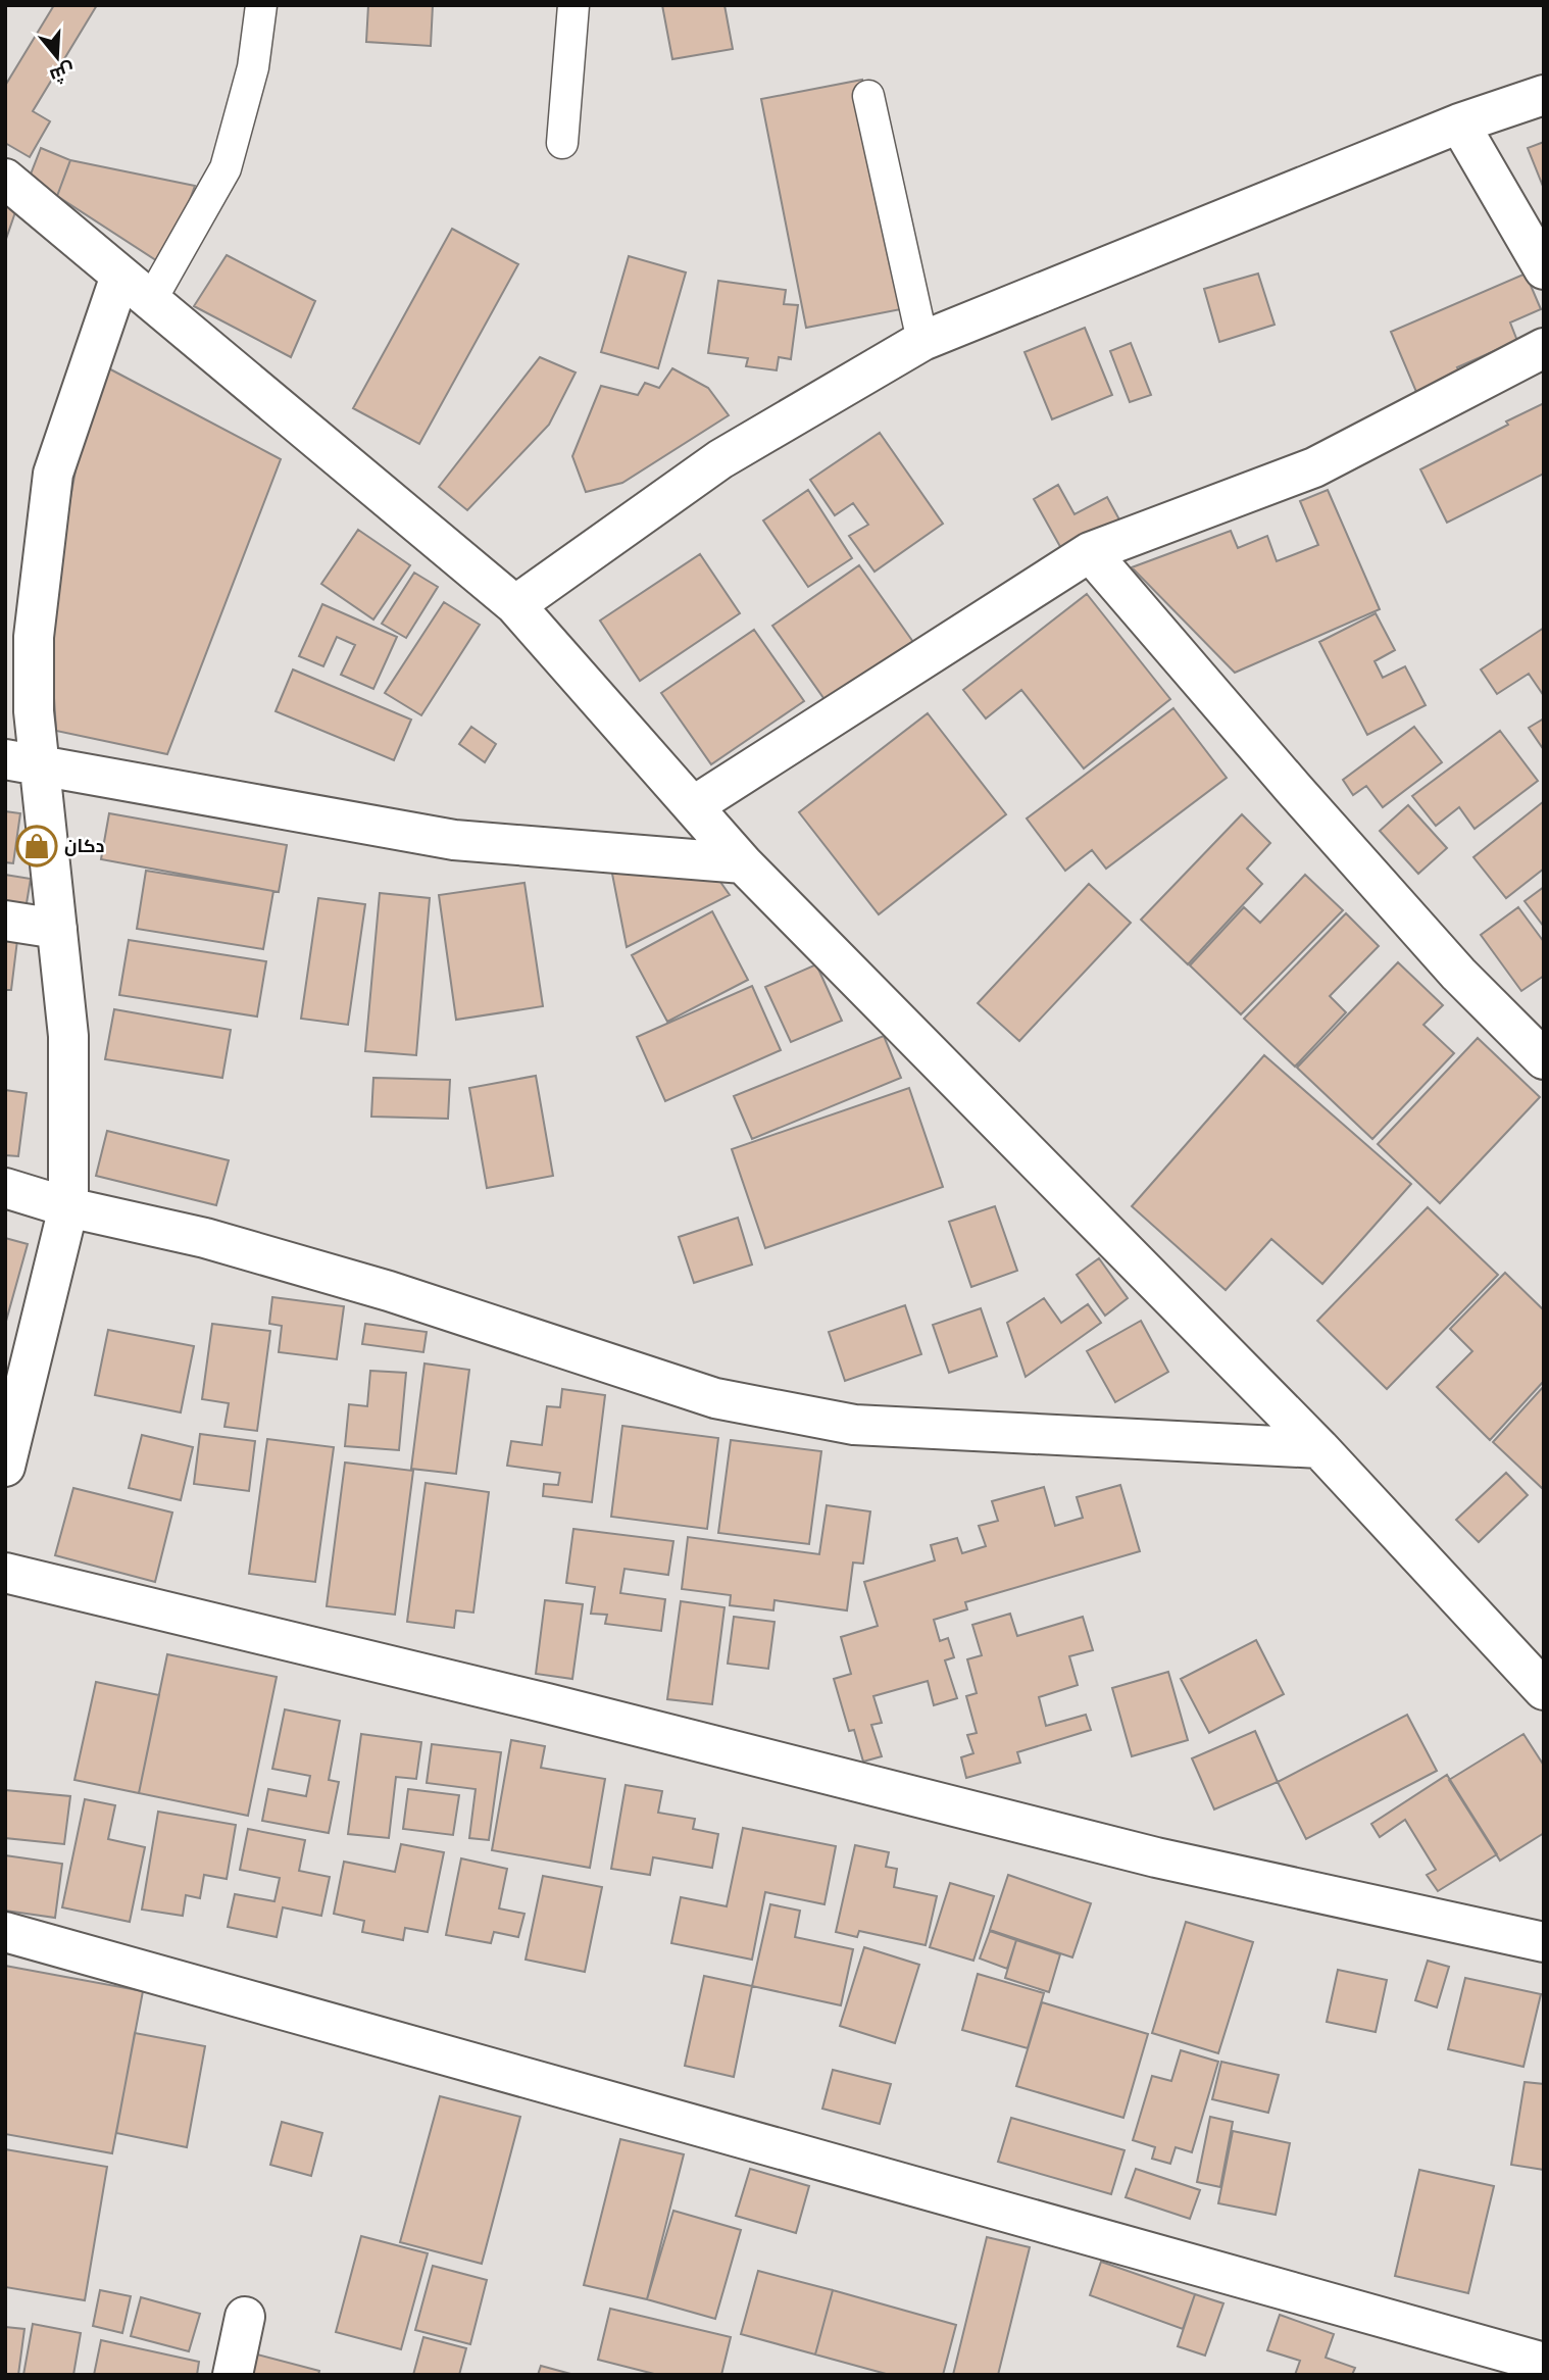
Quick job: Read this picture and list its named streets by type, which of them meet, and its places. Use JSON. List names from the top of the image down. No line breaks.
{"places":{"shop":["دكان"]},"north":"bottom"}
